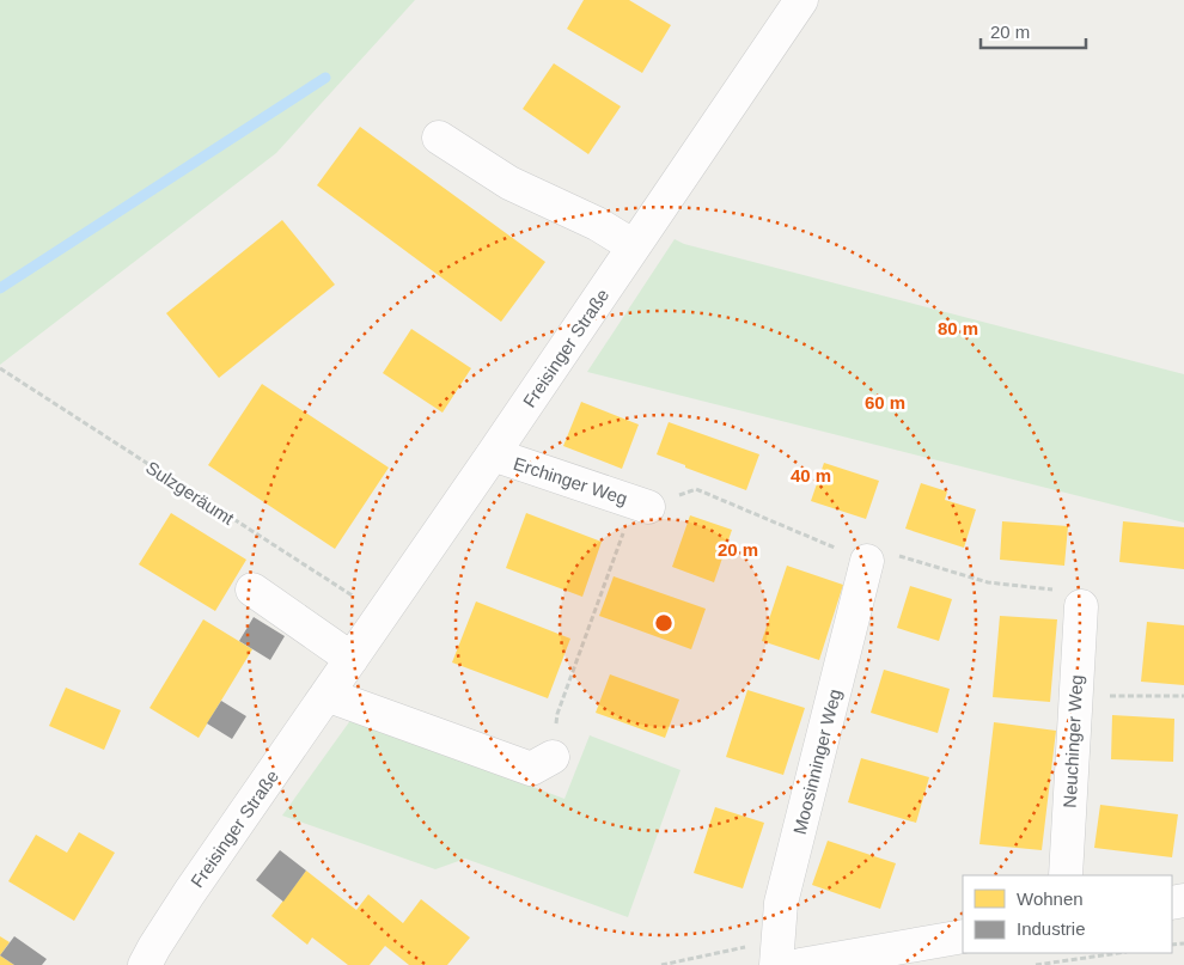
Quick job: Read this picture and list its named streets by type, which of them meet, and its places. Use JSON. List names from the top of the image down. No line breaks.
{"streets":{"street":["Freisinger Straße","Erchinger Weg","Neuchinger Weg","Moosinninger Weg"],"path":["Sulzgeräumt"]},"crossings":[["Freisinger Straße","Erchinger Weg"],["Freisinger Straße","Sulzgeräumt"]],"legend":["Wohnen","Industrie"],"scale_bar":"20 m","rings":["80 m","60 m","40 m","20 m"]}
